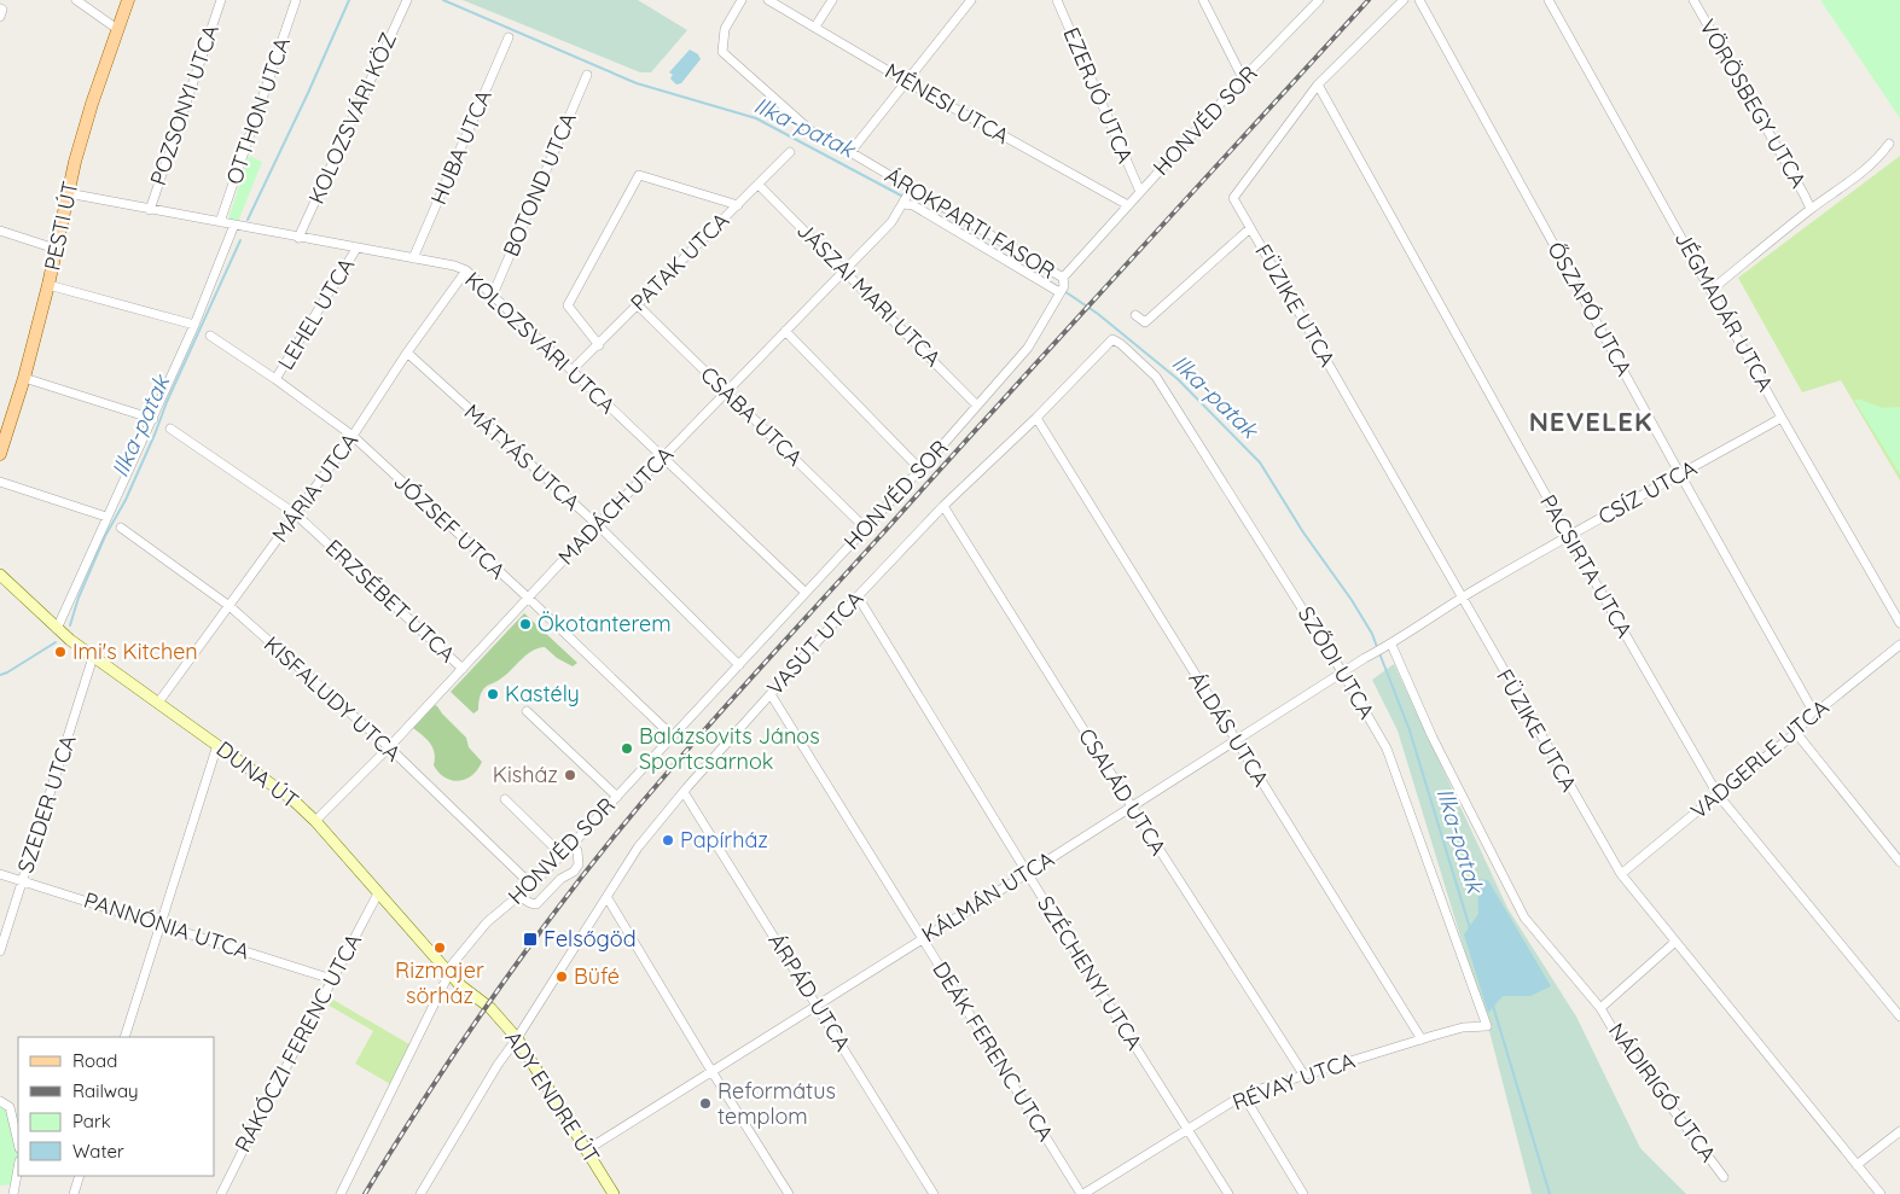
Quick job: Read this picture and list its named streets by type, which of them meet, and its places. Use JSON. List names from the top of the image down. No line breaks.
{"streets":{"main road":["PESTI ÚT"],"street":["EZERJÓ UTCA","MÉNESI UTCA","VÖRÖSBEGY UTCA","POZSONYI UTCA","OTTHON UTCA","KOLOZSVÁRI KÖZ","HONVÉD SOR","HUBA UTCA","BOTOND UTCA","ÁROKPARTI FASOR","PATAK UTCA","JÁSZAI MARI UTCA","FÜZIKE UTCA","ŐSZAPÓ UTCA","JÉGMADÁR UTCA","LEHEL UTCA","KOLOZSVÁRI UTCA","CSABA UTCA","MÁTYÁS UTCA","MÁRIA UTCA","CSÍZ UTCA","MADÁCH UTCA","JÓZSEF UTCA","PACSIRTA UTCA","ERZSÉBET UTCA","VASÚT UTCA","SZŐDI UTCA","KISFALUDY UTCA","ÁLDÁS UTCA","VADGERLE UTCA","DUNA ÚT","CSALÁD UTCA","SZEDER UTCA","KÁLMÁN UTCA","PANNÓNIA UTCA","SZÉCHENYI UTCA","ÁRPÁD UTCA","RÁKÓCZI FERENC UTCA","DEÁK FERENC UTCA","RÉVAY UTCA","NÁDIRIGÓ UTCA","ADY ENDRE ÚT"]},"crossings":[["EZERJÓ UTCA","HONVÉD SOR"],["MÉNESI UTCA","HONVÉD SOR"],["POZSONYI UTCA","KOLOZSVÁRI UTCA"],["OTTHON UTCA","KOLOZSVÁRI UTCA"],["KOLOZSVÁRI KÖZ","KOLOZSVÁRI UTCA"],["HONVÉD SOR","ÁROKPARTI FASOR"],["HONVÉD SOR","JÁSZAI MARI UTCA"],["HONVÉD SOR","KOLOZSVÁRI UTCA"],["HONVÉD SOR","CSABA UTCA"],["HONVÉD SOR","MÁTYÁS UTCA"],["HONVÉD SOR","JÓZSEF UTCA"],["HONVÉD SOR","KISFALUDY UTCA"],["HONVÉD SOR","DUNA ÚT"],["HUBA UTCA","KOLOZSVÁRI UTCA"],["BOTOND UTCA","KOLOZSVÁRI UTCA"],["ÁROKPARTI FASOR","MADÁCH UTCA"],["PESTI ÚT","KOLOZSVÁRI UTCA"],["PATAK UTCA","JÁSZAI MARI UTCA"],["PATAK UTCA","KOLOZSVÁRI UTCA"],["PATAK UTCA","CSABA UTCA"],["JÁSZAI MARI UTCA","MADÁCH UTCA"],["FÜZIKE UTCA","CSÍZ UTCA"],["FÜZIKE UTCA","PACSIRTA UTCA"],["FÜZIKE UTCA","VADGERLE UTCA"],["FÜZIKE UTCA","NÁDIRIGÓ UTCA"],["ŐSZAPÓ UTCA","CSÍZ UTCA"],["ŐSZAPÓ UTCA","VADGERLE UTCA"],["JÉGMADÁR UTCA","CSÍZ UTCA"],["LEHEL UTCA","KOLOZSVÁRI UTCA"],["LEHEL UTCA","JÓZSEF UTCA"],["KOLOZSVÁRI UTCA","MÁRIA UTCA"],["KOLOZSVÁRI UTCA","MADÁCH UTCA"],["CSABA UTCA","MADÁCH UTCA"],["MÁTYÁS UTCA","MÁRIA UTCA"],["MÁTYÁS UTCA","MADÁCH UTCA"],["MÁRIA UTCA","JÓZSEF UTCA"],["MÁRIA UTCA","ERZSÉBET UTCA"],["MÁRIA UTCA","KISFALUDY UTCA"],["MÁRIA UTCA","DUNA ÚT"],["CSÍZ UTCA","PACSIRTA UTCA"],["CSÍZ UTCA","KÁLMÁN UTCA"],["CSÍZ UTCA","NÁDIRIGÓ UTCA"],["MADÁCH UTCA","JÓZSEF UTCA"],["MADÁCH UTCA","ERZSÉBET UTCA"],["MADÁCH UTCA","KISFALUDY UTCA"],["MADÁCH UTCA","DUNA ÚT"],["PACSIRTA UTCA","VADGERLE UTCA"],["VASÚT UTCA","SZŐDI UTCA"],["VASÚT UTCA","ÁLDÁS UTCA"],["VASÚT UTCA","CSALÁD UTCA"],["VASÚT UTCA","SZÉCHENYI UTCA"],["VASÚT UTCA","ÁRPÁD UTCA"],["VASÚT UTCA","DEÁK FERENC UTCA"],["VASÚT UTCA","ADY ENDRE ÚT"],["SZŐDI UTCA","KÁLMÁN UTCA"],["SZŐDI UTCA","RÉVAY UTCA"],["ÁLDÁS UTCA","KÁLMÁN UTCA"],["ÁLDÁS UTCA","RÉVAY UTCA"],["DUNA ÚT","SZEDER UTCA"],["DUNA ÚT","RÁKÓCZI FERENC UTCA"],["DUNA ÚT","ADY ENDRE ÚT"],["CSALÁD UTCA","KÁLMÁN UTCA"],["CSALÁD UTCA","RÉVAY UTCA"],["SZEDER UTCA","PANNÓNIA UTCA"],["KÁLMÁN UTCA","SZÉCHENYI UTCA"],["KÁLMÁN UTCA","ÁRPÁD UTCA"],["KÁLMÁN UTCA","DEÁK FERENC UTCA"],["KÁLMÁN UTCA","NÁDIRIGÓ UTCA"],["KÁLMÁN UTCA","ADY ENDRE ÚT"],["PANNÓNIA UTCA","RÁKÓCZI FERENC UTCA"],["SZÉCHENYI UTCA","RÉVAY UTCA"],["DEÁK FERENC UTCA","RÉVAY UTCA"]],"districts":["NEVELEK"],"water":["Ilka-patak"],"places":{"other":["Ökotanterem","Imi's Kitchen","Kastély","Balázsovits János Sportcsarnok","Kisház","Papírház","Rizmajer sörház","Büfé","Református templom"],"transit":["Felsőgöd"]},"legend":["Road","Railway","Park","Water"]}
